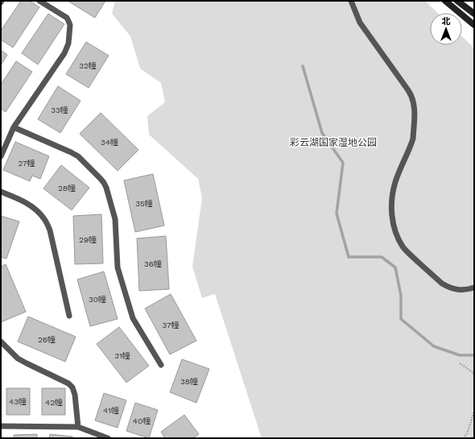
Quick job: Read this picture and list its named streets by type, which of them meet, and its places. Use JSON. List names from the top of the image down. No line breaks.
{"parks":["彩云湖国家湿地公园"],"house_numbers":["32幢","33幢","34幢","27幢","28幢","35幢","29幢","36幢","30幢","37幢","26幢","31幢","38幢","43幢","42幢","41幢","40幢"],"north":"top"}
